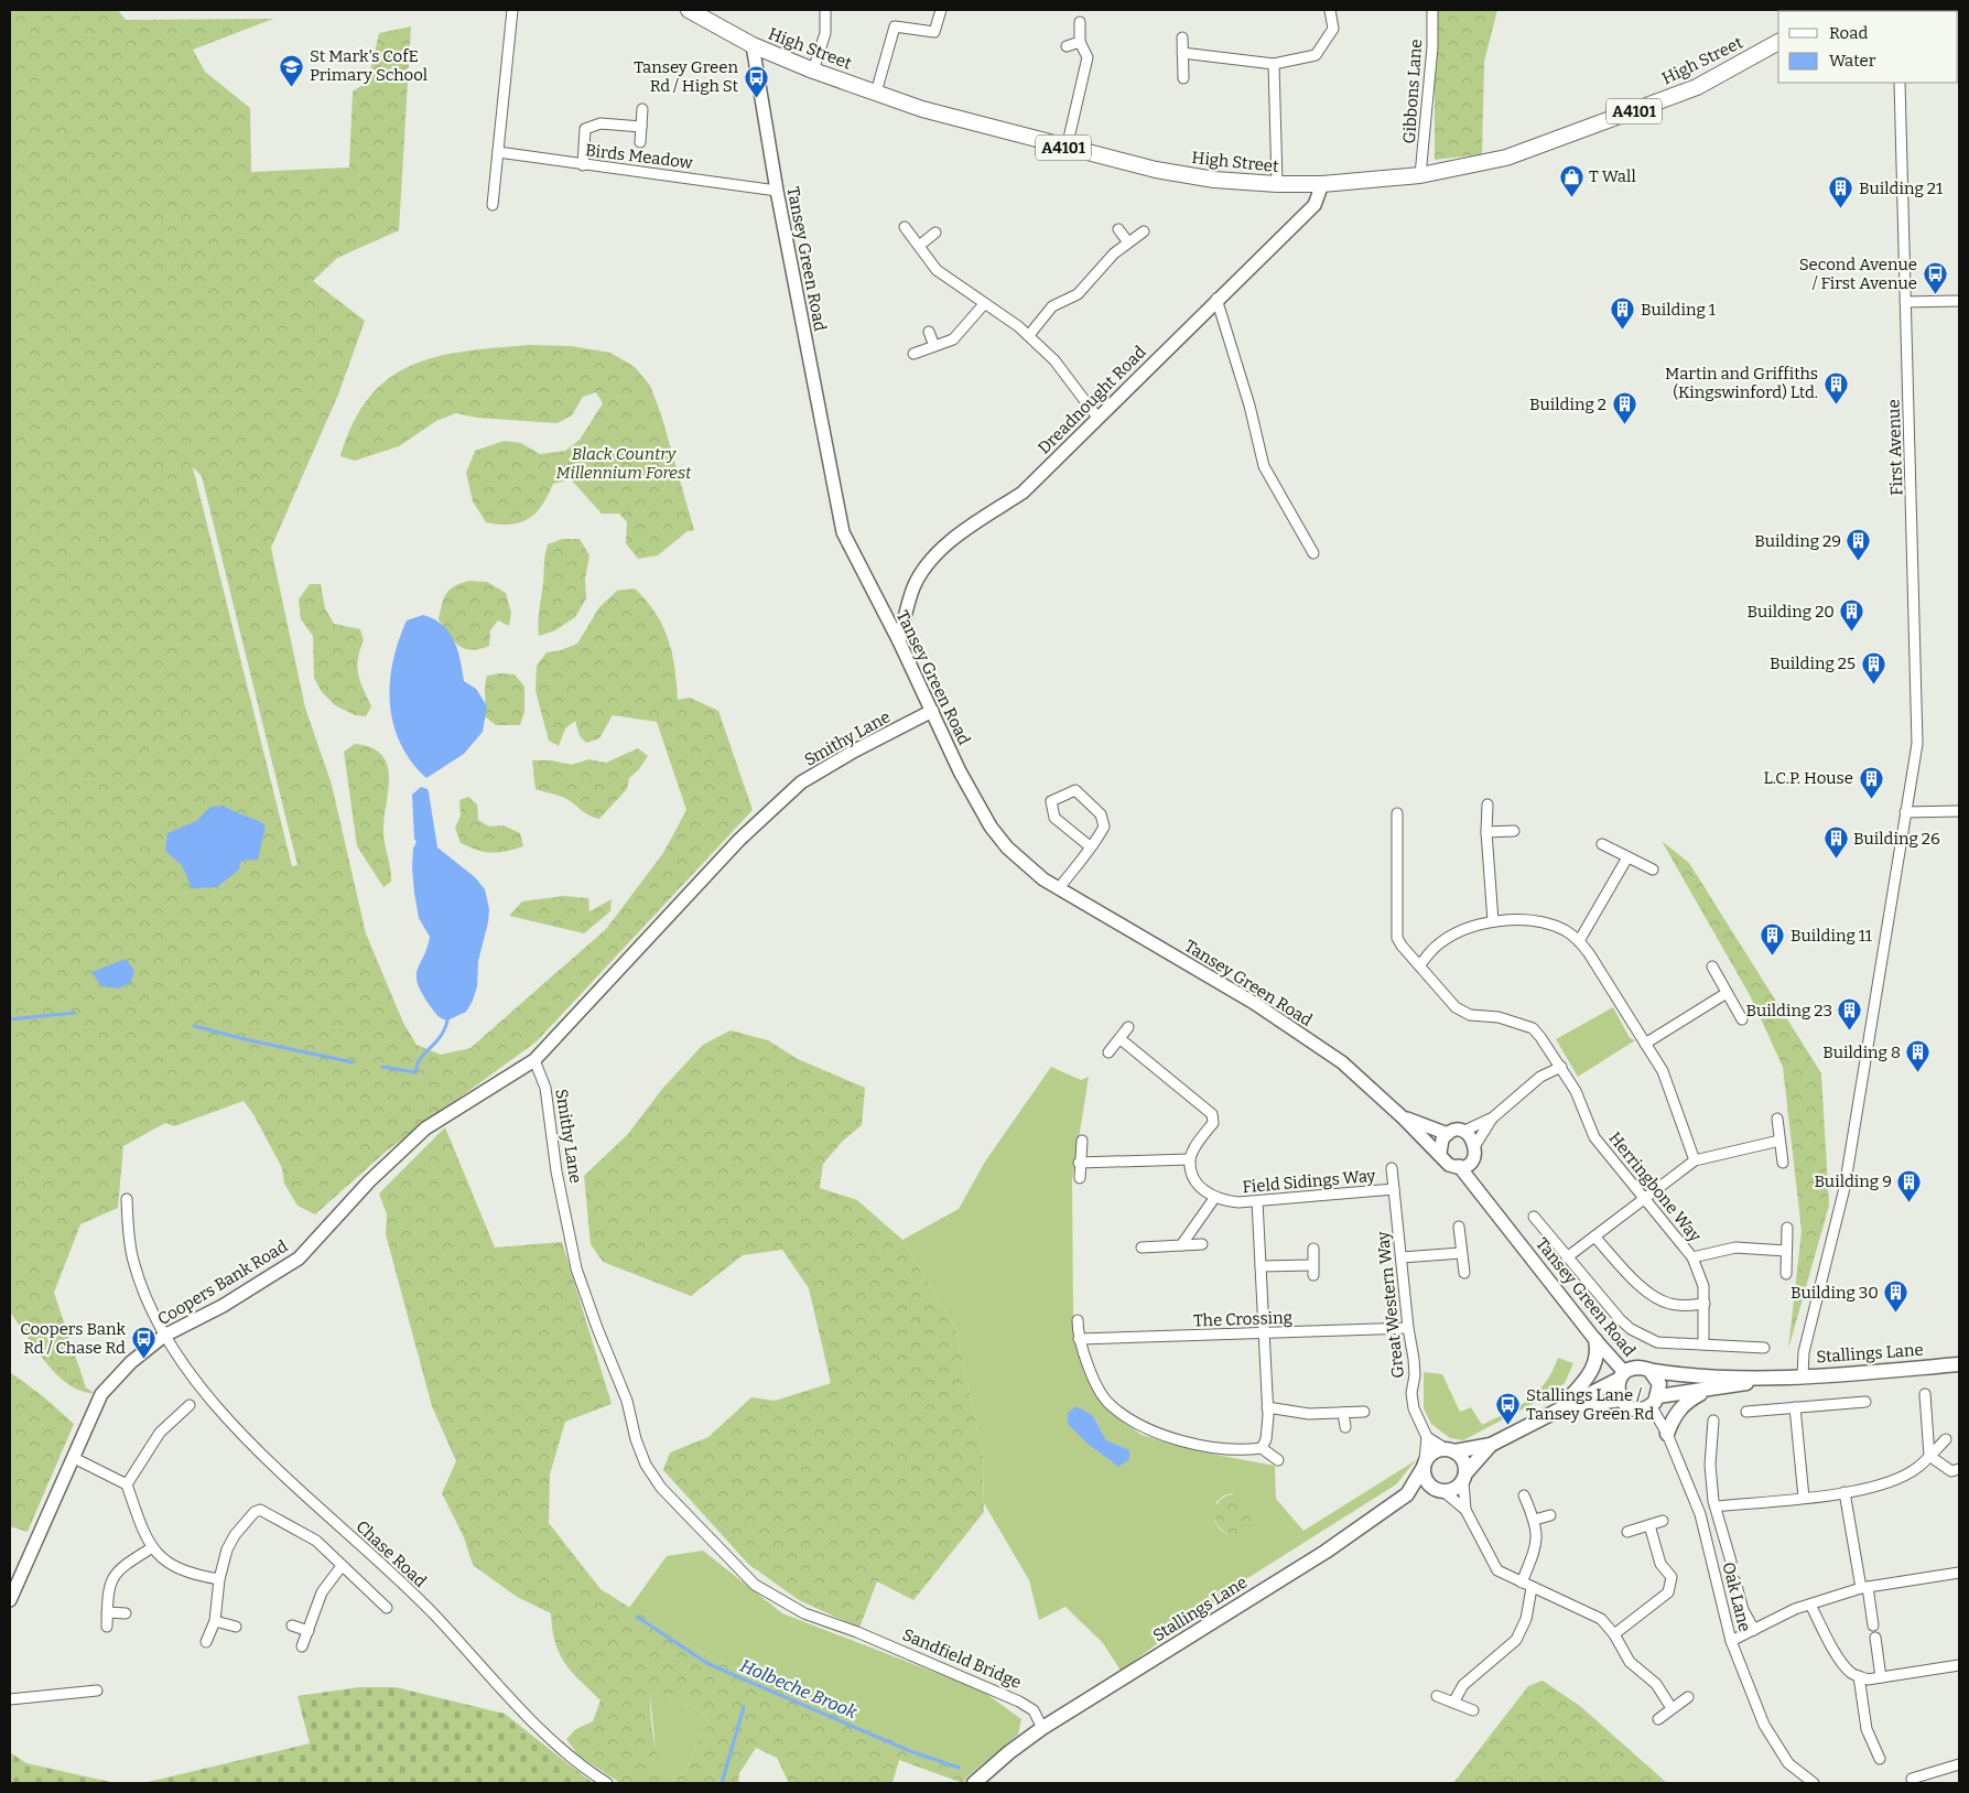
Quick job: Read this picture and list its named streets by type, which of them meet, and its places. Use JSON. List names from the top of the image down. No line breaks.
{"streets":{"main road":["High Street","A4101","Stallings Lane"],"street":["Gibbons Lane","Birds Meadow","Tansey Green Road","Dreadnought Road","First Avenue","Smithy Lane","Field Sidings Way","Herringbone Way","Coopers Bank Road","Great Western Way","The Crossing","Chase Road","Oak Lane","Sandfield Bridge"]},"crossings":[["High Street","Gibbons Lane"],["High Street","Tansey Green Road"],["High Street","Dreadnought Road"],["Birds Meadow","Tansey Green Road"],["Tansey Green Road","Dreadnought Road"],["Tansey Green Road","Smithy Lane"],["Tansey Green Road","Oak Lane"],["First Avenue","Stallings Lane"],["Smithy Lane","Coopers Bank Road"],["Smithy Lane","Sandfield Bridge"],["Field Sidings Way","Great Western Way"],["Coopers Bank Road","Chase Road"],["Great Western Way","The Crossing"],["Stallings Lane","Sandfield Bridge"]],"water":["Holbeche Brook"],"parks":["Black Country Millennium Forest"],"places":{"school or university":["St Mark's CofE Primary School"],"bus stop":["Tansey Green Rd / High St","Second Avenue / First Avenue","Coopers Bank Rd / Chase Rd","Stallings Lane / Tansey Green Rd"],"shop":["T Wall"],"building":["Building 21","Building 1","Martin and Griffiths (Kingswinford) Ltd.","Building 2","Building 29","Building 20","Building 25","L.C.P. House","Building 26","Building 11","Building 23","Building 8","Building 9","Building 30"]},"legend":["Road","Water"]}
